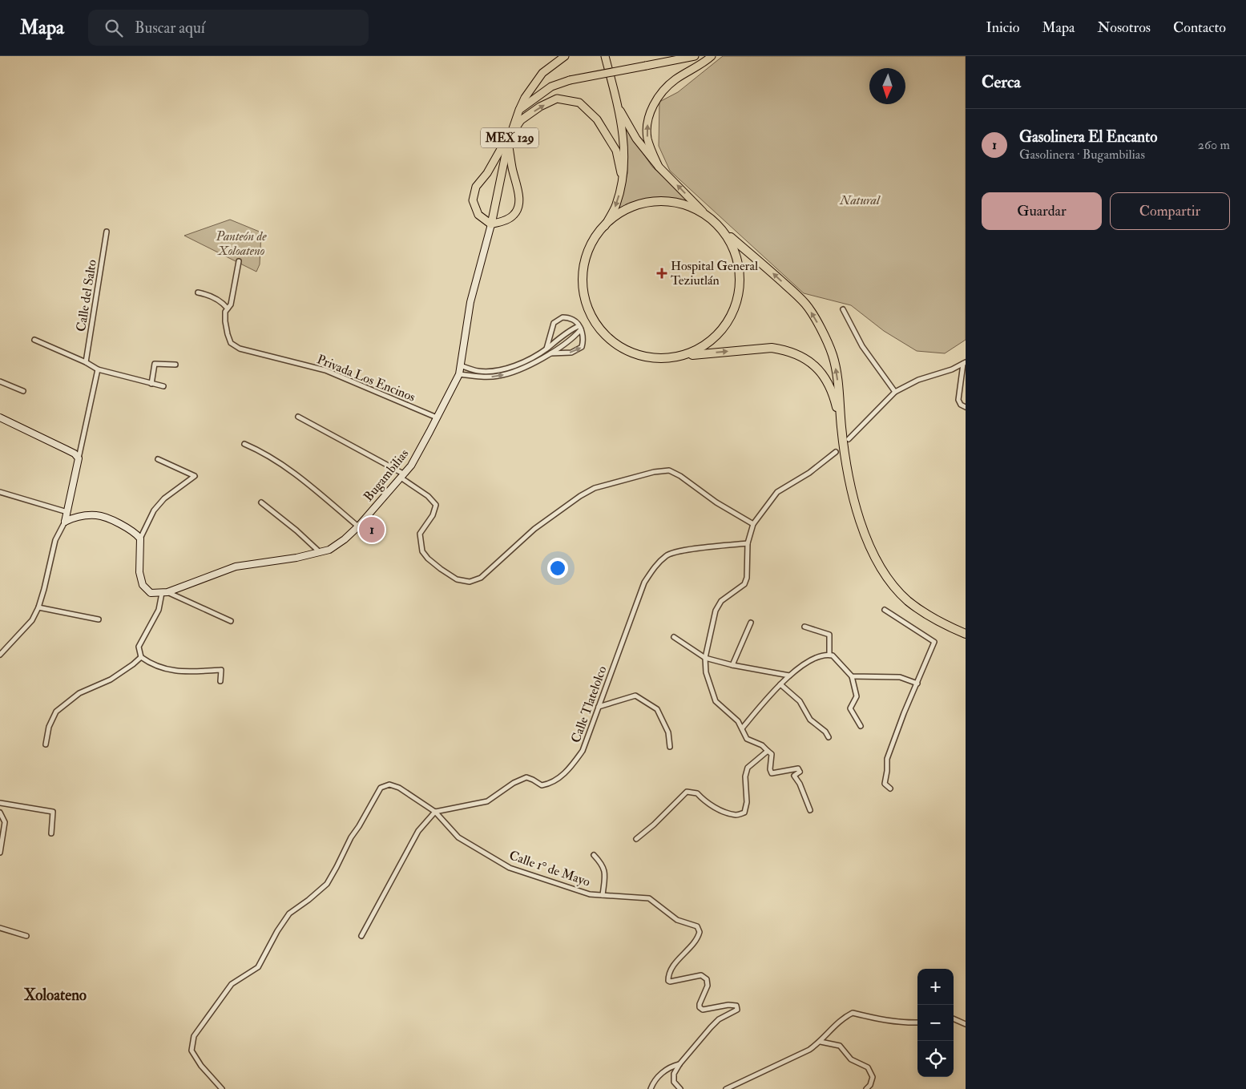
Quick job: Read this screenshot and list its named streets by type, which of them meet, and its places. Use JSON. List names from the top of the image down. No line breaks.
{"streets":{"main road":["MEX 129","Bugambilias"],"street":["Calle del Salto","Privada Los Encinos","Calle Tlatelolco","Calle 1° de Mayo"]},"crossings":[["MEX 129","Bugambilias"],["Privada Los Encinos","Bugambilias"],["Calle Tlatelolco","Calle 1° de Mayo"]],"districts":["Xoloateno"],"parks":["Natural","Panteón de Xoloateno"],"places":{"health":["Hospital General Teziutlán"]},"north":"bottom","page":{"header":"Mapa","search":"Buscar aquí","nav":["Inicio","Mapa","Nosotros","Contacto"],"heading":"Cerca","list":[{"mark":"1","name":"Gasolinera El Encanto","note":"Gasolinera · Bugambilias","value":"260 m"}],"buttons":["Guardar","Compartir"],"pins":"1","map_buttons":["+","−"]}}
